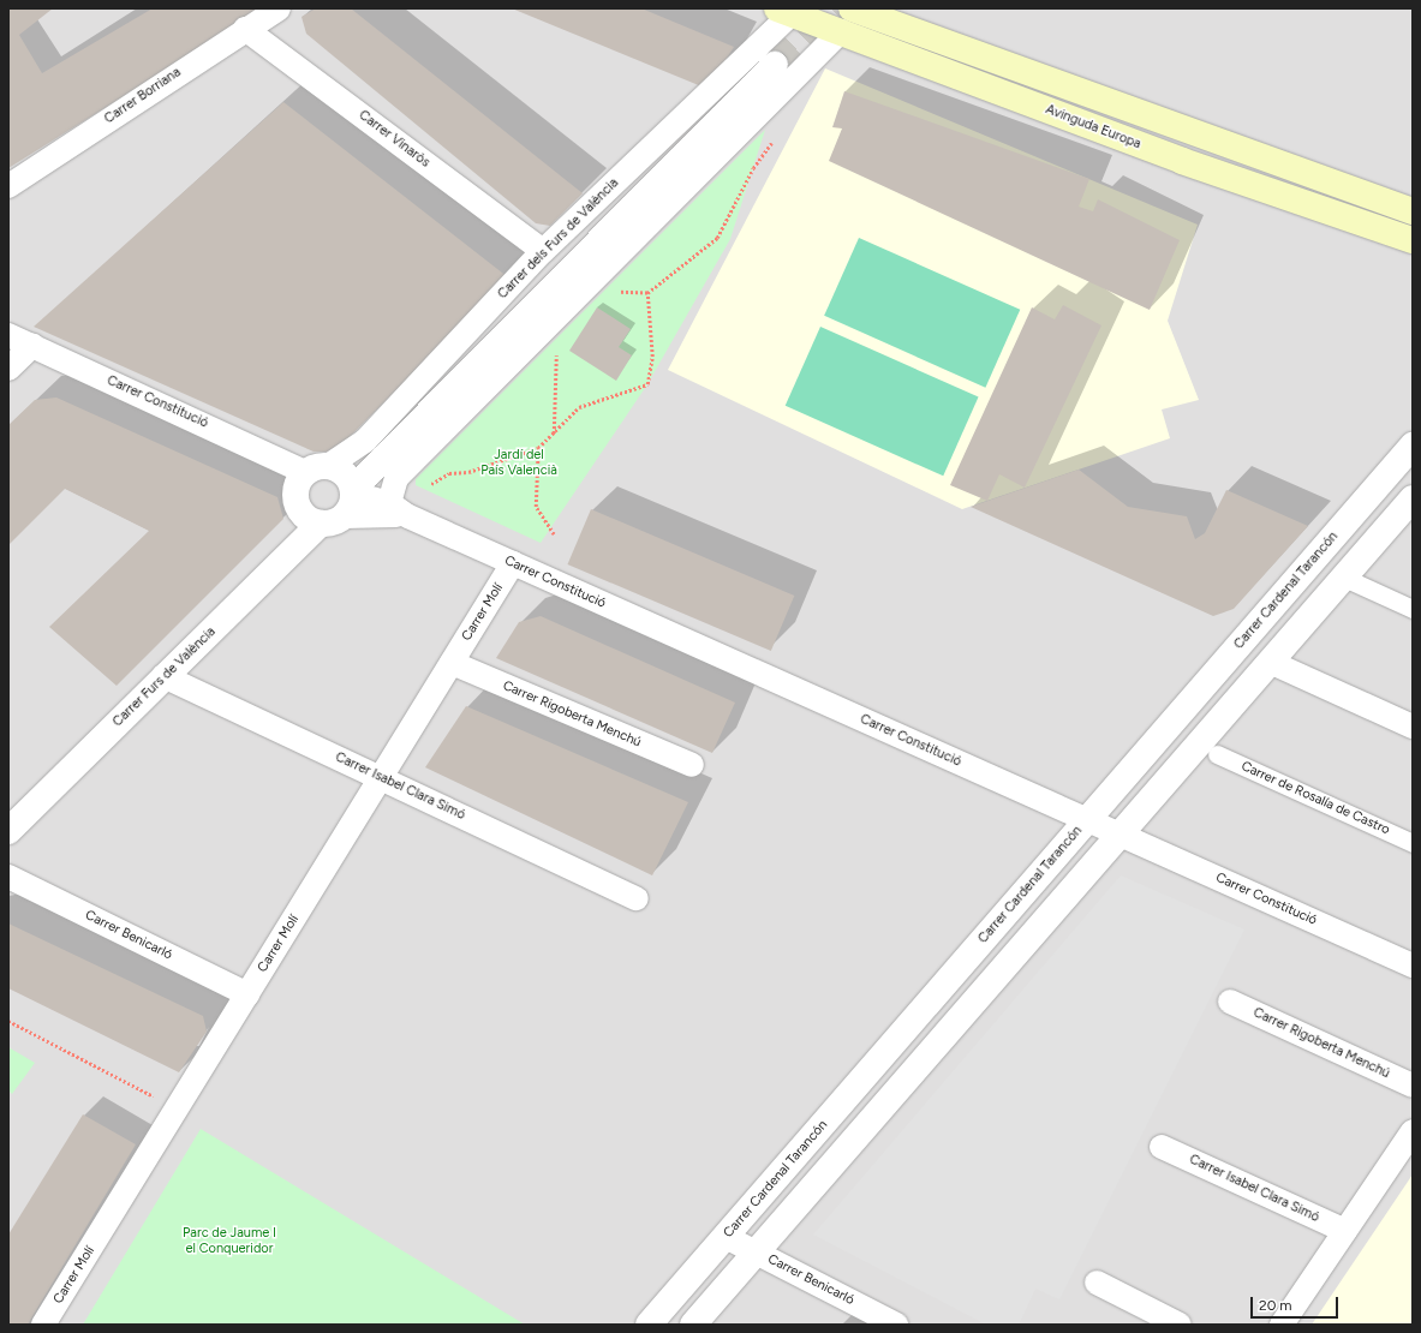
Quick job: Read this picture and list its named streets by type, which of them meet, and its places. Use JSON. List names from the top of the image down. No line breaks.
{"streets":{"main road":["Avinguda Europa"],"street":["Carrer Borriana","Carrer Vinaròs","Carrer dels Furs de València","Carrer Constitució","Carrer Cardenal Tarancón","Carrer Molí","Carrer Furs de València","Carrer Rigoberta Menchú","Carrer Isabel Clara Simó","Carrer de Rosalía de Castro","Carrer Benicarló"]},"crossings":[["Carrer Borriana","Carrer Vinaròs"],["Avinguda Europa","Carrer dels Furs de València"],["Carrer Vinaròs","Carrer dels Furs de València"],["Carrer dels Furs de València","Carrer Constitució"],["Carrer dels Furs de València","Carrer Furs de València"],["Carrer Constitució","Carrer Cardenal Tarancón"],["Carrer Constitució","Carrer Molí"],["Carrer Constitució","Carrer Furs de València"],["Carrer Cardenal Tarancón","Carrer Benicarló"],["Carrer Molí","Carrer Rigoberta Menchú"],["Carrer Molí","Carrer Isabel Clara Simó"],["Carrer Molí","Carrer Benicarló"],["Carrer Furs de València","Carrer Isabel Clara Simó"]],"parks":["Jardí del País Valencià","Parc de Jaume I el Conqueridor"],"scale_bar":"20 m"}
